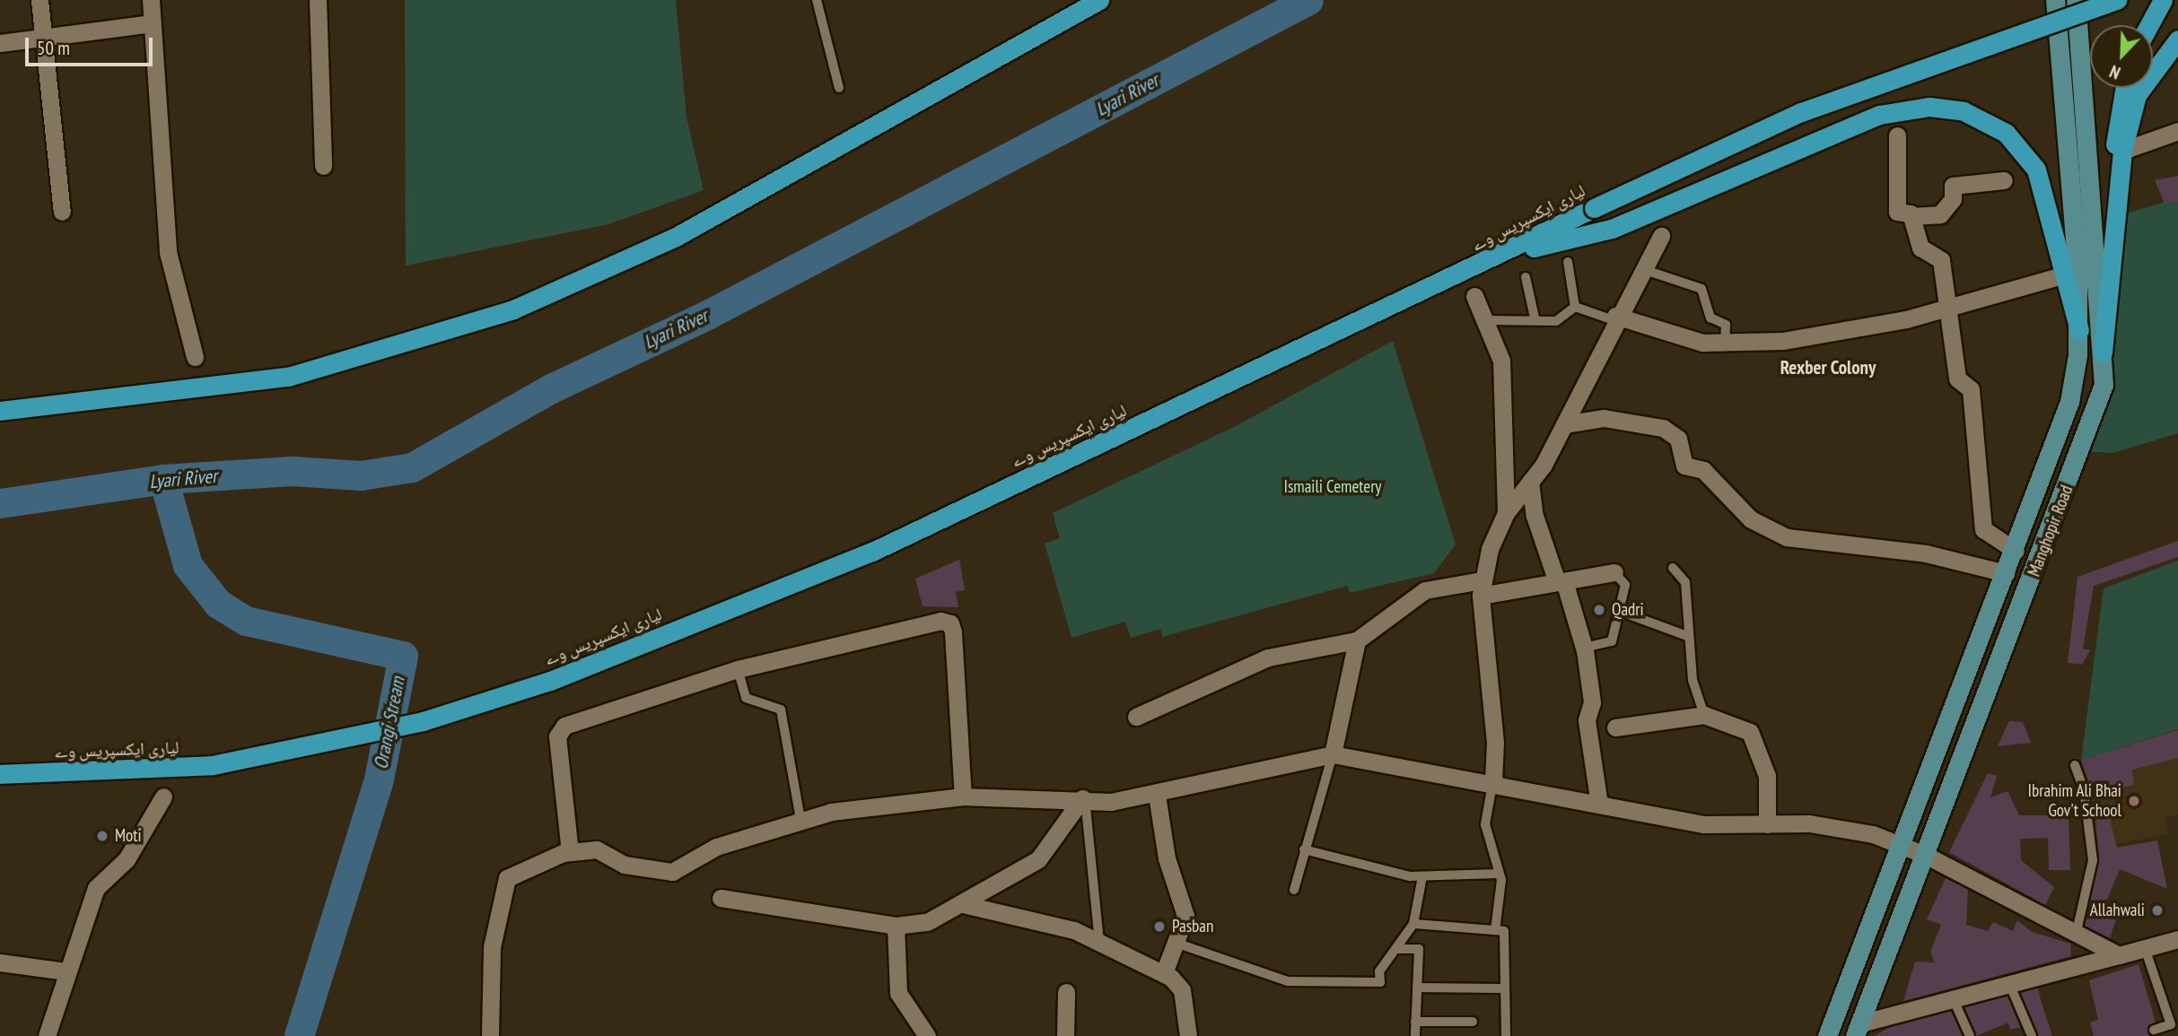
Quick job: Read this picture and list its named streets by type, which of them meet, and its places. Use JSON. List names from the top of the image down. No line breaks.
{"streets":{"highway":["لیاری ایکسپریس وے"],"main road":["Manghopir Road"]},"districts":["Rexber Colony"],"water":["Lyari River","Orangi Stream"],"parks":["Ismaili Cemetery"],"places":["Qadri","Ibrahim Ali Bhai Gov't School","Moti","Allahwali","Pasban"],"scale_bar":"50 m","north":"bottom left"}
